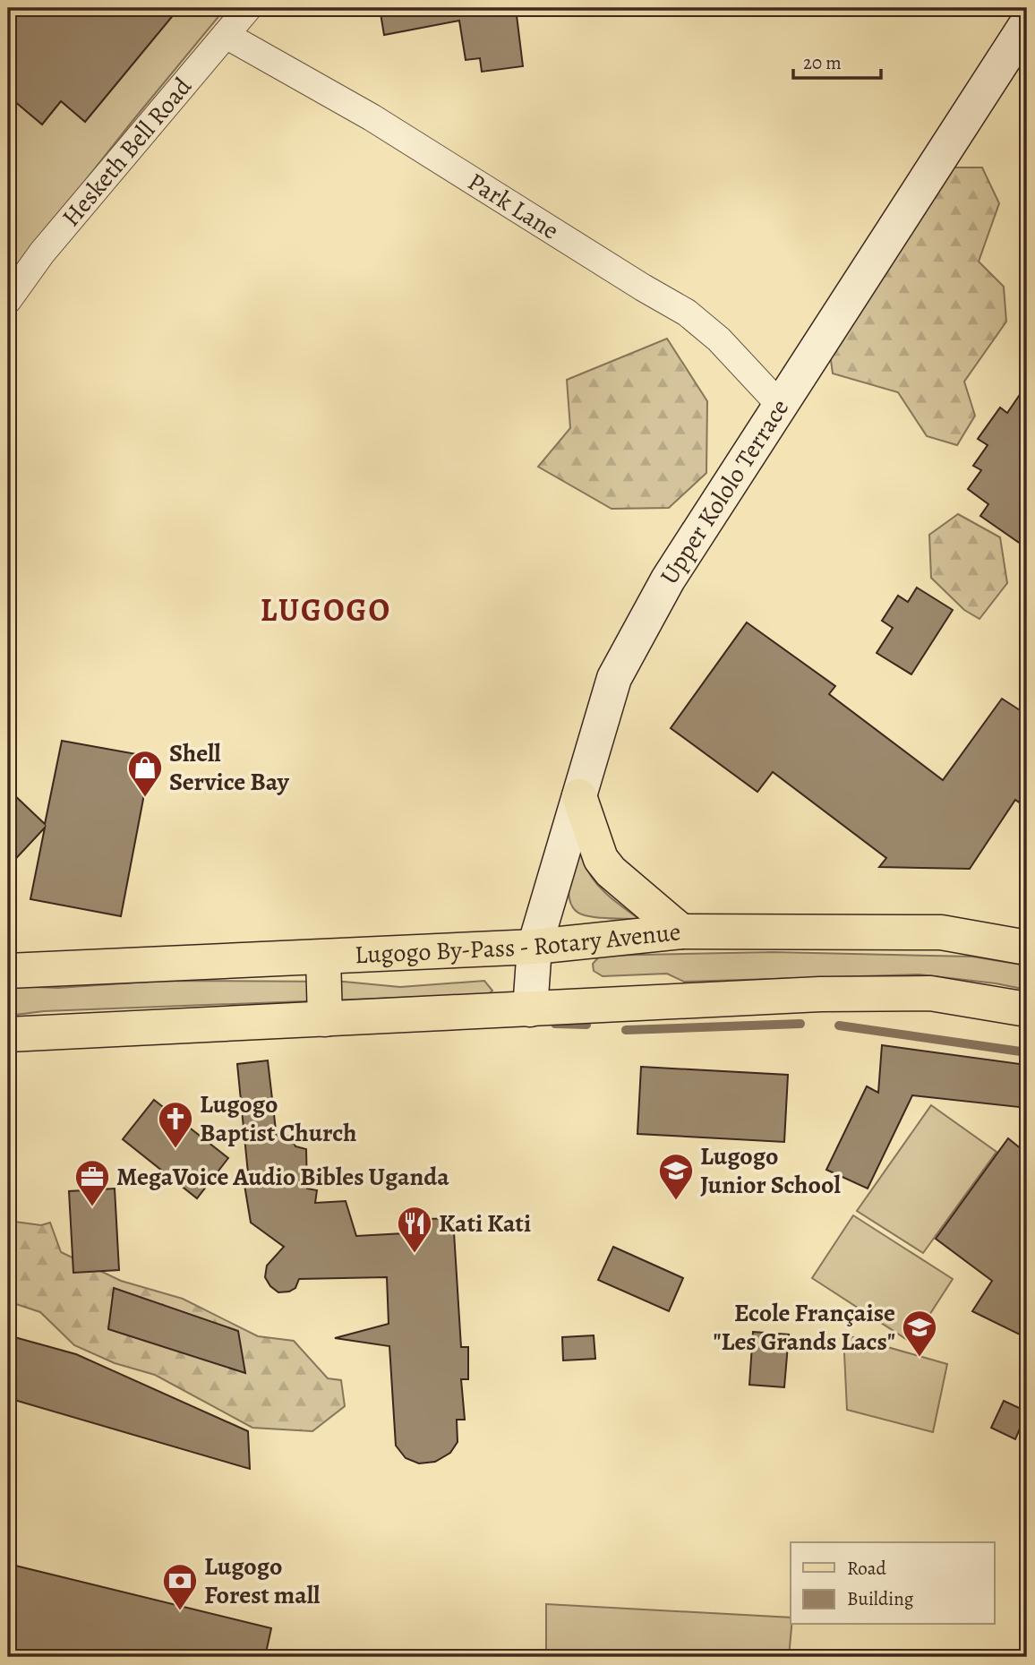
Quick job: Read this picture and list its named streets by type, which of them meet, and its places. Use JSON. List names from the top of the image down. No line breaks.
{"streets":{"main road":["Upper Kololo Terrace","Lugogo By-Pass - Rotary Avenue"],"street":["Hesketh Bell Road","Park Lane"]},"crossings":[["Hesketh Bell Road","Park Lane"],["Park Lane","Upper Kololo Terrace"],["Upper Kololo Terrace","Lugogo By-Pass - Rotary Avenue"]],"districts":["LUGOGO"],"places":{"shop":["Shell Service Bay"],"church":["Lugogo Baptist Church"],"school or university":["Lugogo Junior School","Ecole Française \"Les Grands Lacs\""],"office":["MegaVoice Audio Bibles Uganda"],"restaurant":["Kati Kati"],"bank":["Lugogo Forest mall"]},"legend":["Road","Building"],"scale_bar":"20 m"}
